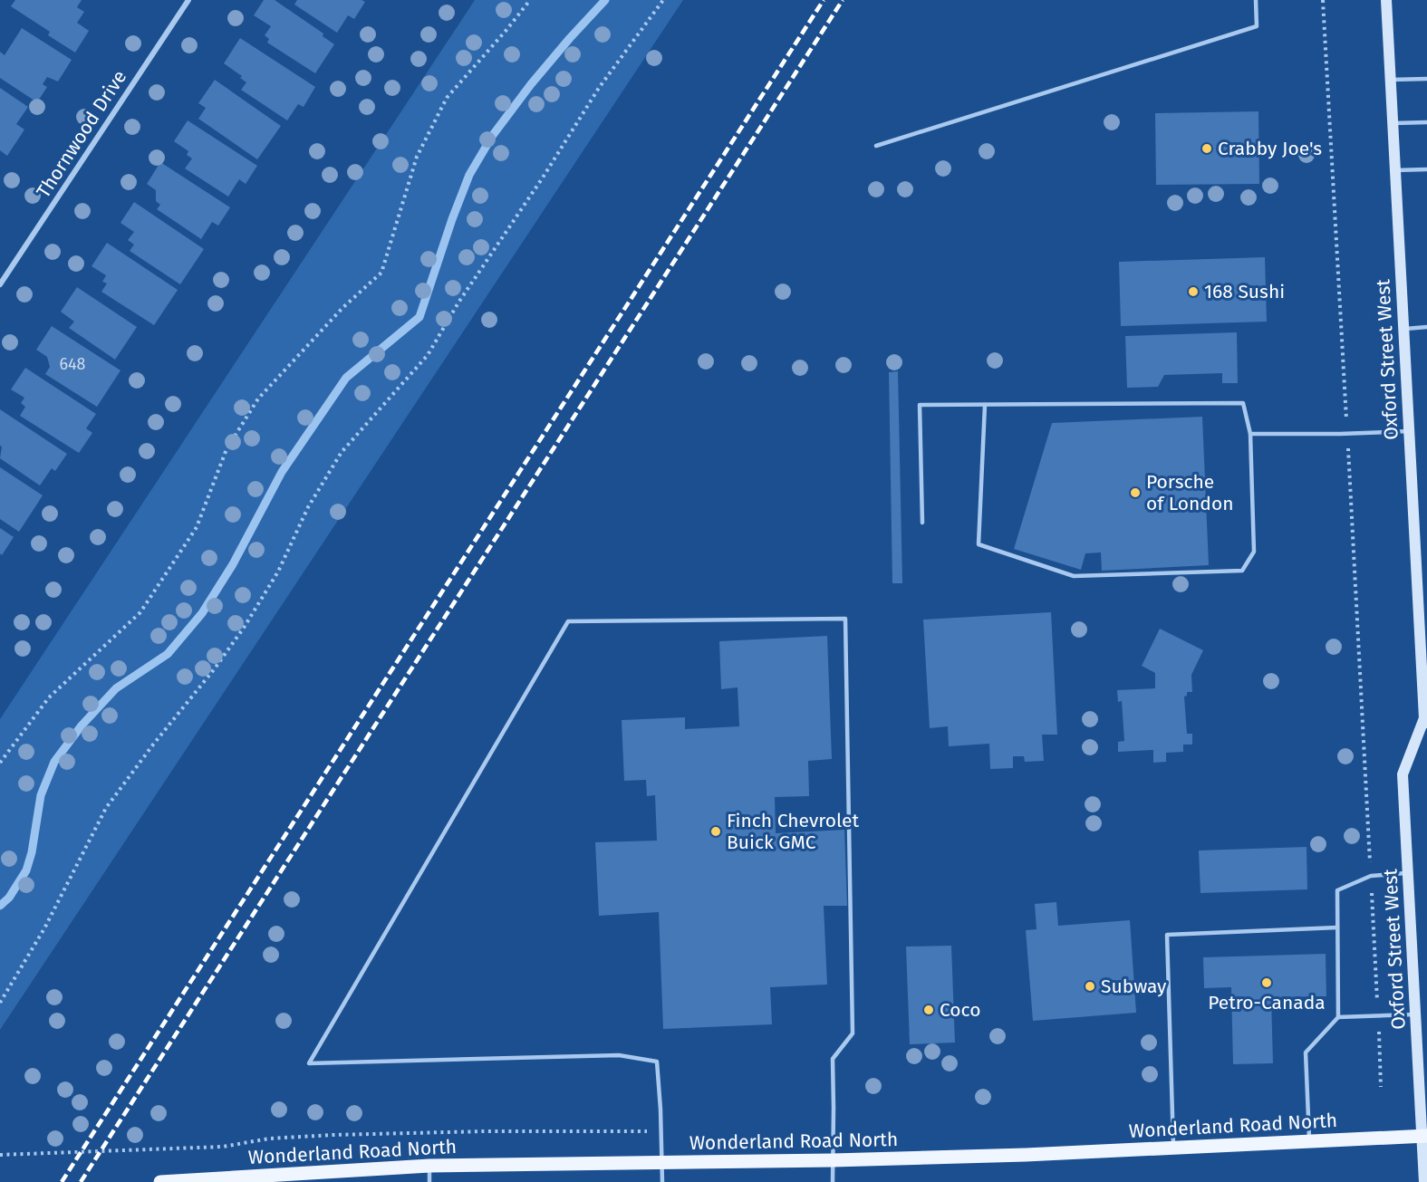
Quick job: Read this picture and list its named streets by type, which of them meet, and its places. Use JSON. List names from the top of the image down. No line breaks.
{"streets":{"main road":["Oxford Street West","Wonderland Road North"],"street":["Thornwood Drive"]},"crossings":[["Oxford Street West","Wonderland Road North"]],"places":["Crabby Joe's","168 Sushi","Porsche of London","Finch Chevrolet Buick GMC","Petro-Canada","Subway","Coco"],"house_numbers":["648"]}
